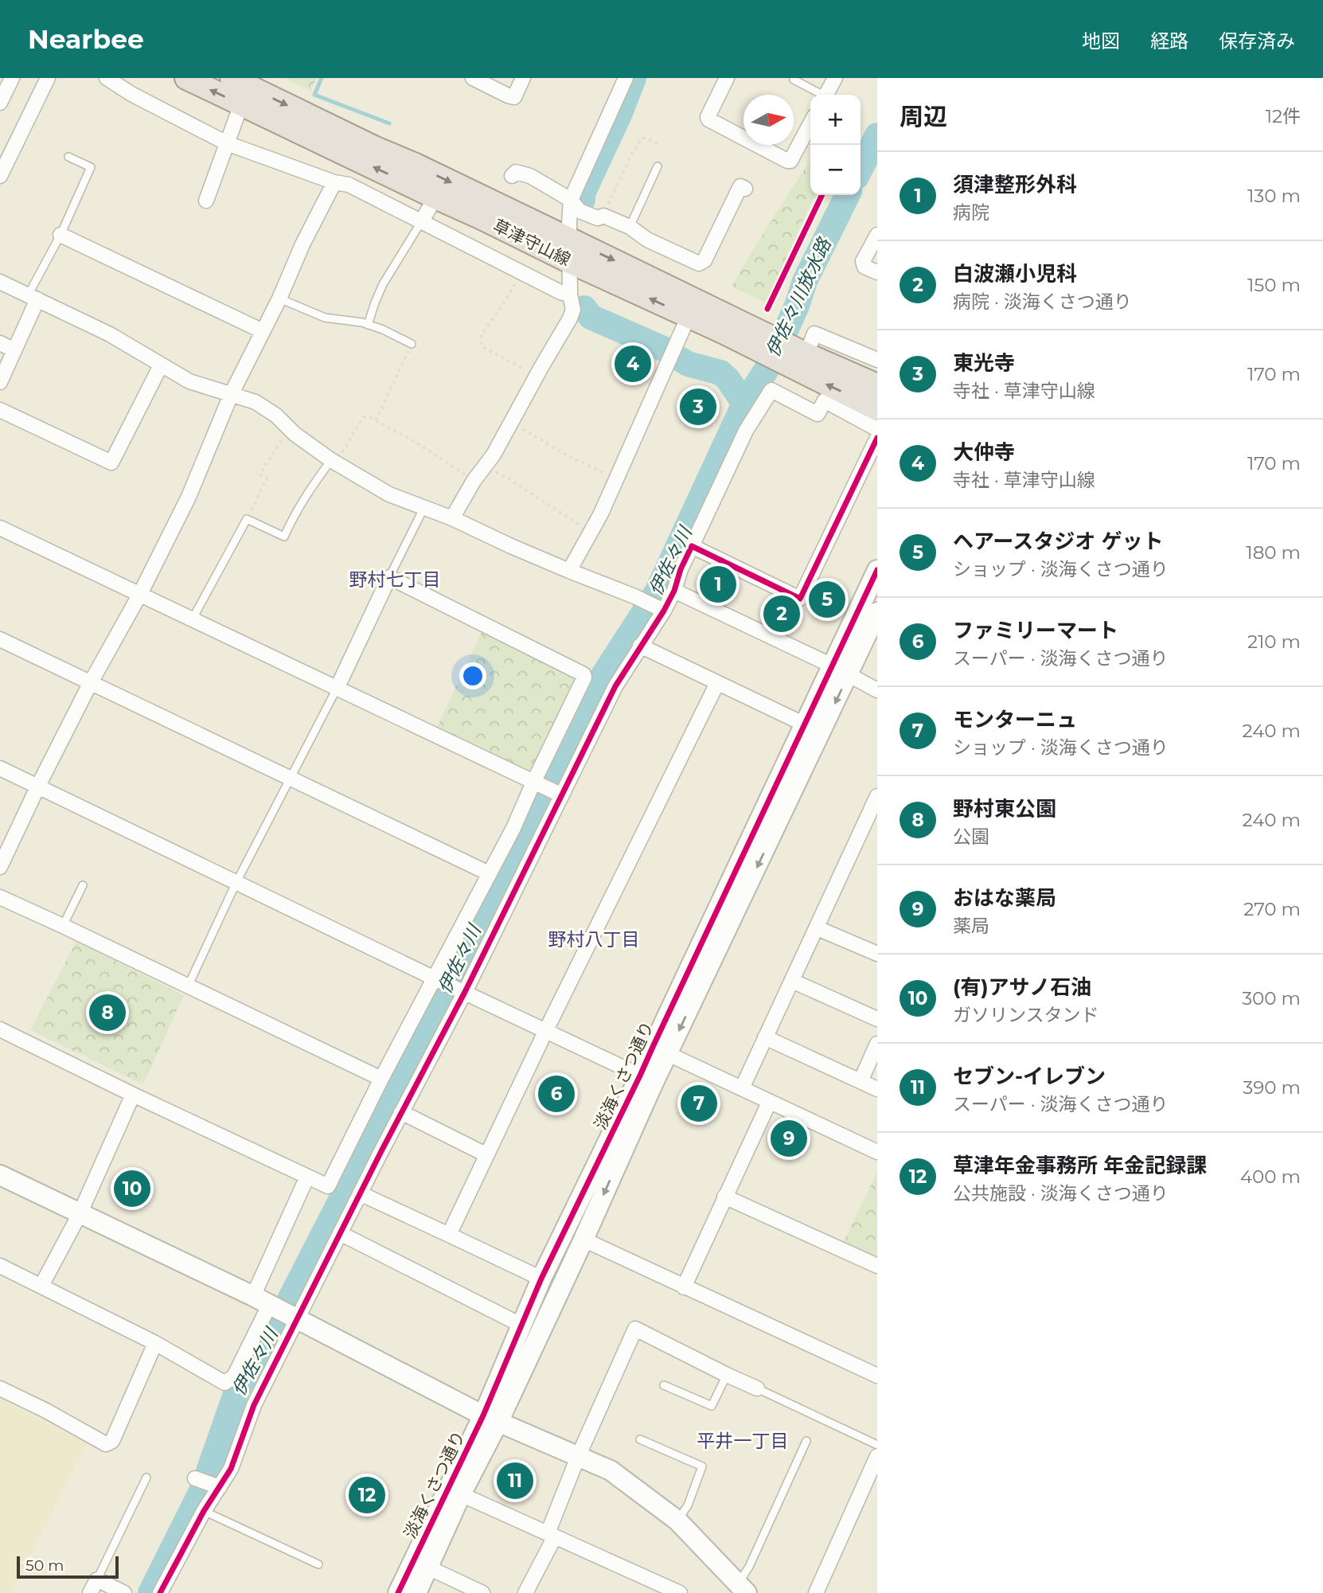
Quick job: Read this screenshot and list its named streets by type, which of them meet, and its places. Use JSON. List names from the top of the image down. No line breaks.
{"streets":{"main road":["草津守山線"],"street":["淡海くさつ通り"]},"districts":["野村七丁目","野村八丁目","平井一丁目"],"water":["伊佐々川放水路","伊佐々川"],"scale_bar":"50 m","north":"right","page":{"header":"Nearbee","nav":["地図","経路","保存済み"],"heading":["周辺","12件"],"map_buttons":["+","−"],"list":[{"mark":"1","name":"須津整形外科","note":"病院","value":"130 m"},{"mark":"2","name":"白波瀬小児科","note":"病院 · 淡海くさつ通り","value":"150 m"},{"mark":"3","name":"東光寺","note":"寺社 · 草津守山線","value":"170 m"},{"mark":"4","name":"大仲寺","note":"寺社 · 草津守山線","value":"170 m"},{"mark":"5","name":"ヘアースタジオ ゲット","note":"ショップ · 淡海くさつ通り","value":"180 m"},{"mark":"6","name":"ファミリーマート","note":"スーパー · 淡海くさつ通り","value":"210 m"},{"mark":"7","name":"モンターニュ","note":"ショップ · 淡海くさつ通り","value":"240 m"},{"mark":"8","name":"野村東公園","note":"公園","value":"240 m"},{"mark":"9","name":"おはな薬局","note":"薬局","value":"270 m"},{"mark":"10","name":"(有)アサノ石油","note":"ガソリンスタンド","value":"300 m"},{"mark":"11","name":"セブン-イレブン","note":"スーパー · 淡海くさつ通り","value":"390 m"},{"mark":"12","name":"草津年金事務所 年金記録課","note":"公共施設 · 淡海くさつ通り","value":"400 m"}],"pins":["4","3","1","5","2","8","6","7","9","10","11","12"],"scale":"50 m"}}
